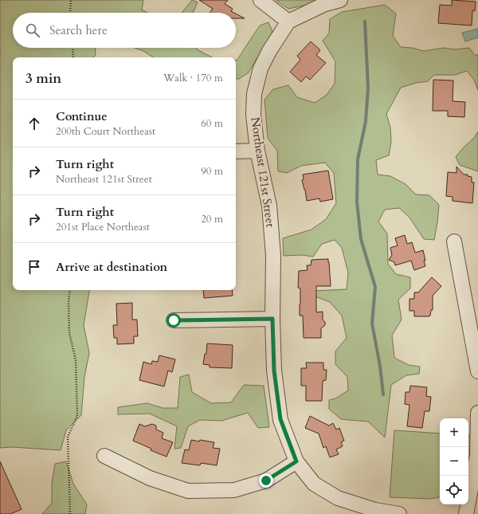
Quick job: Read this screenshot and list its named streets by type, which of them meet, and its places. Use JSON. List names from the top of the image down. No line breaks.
{"streets":{"street":["Northeast 121st Street"]},"page":{"search":"Search here","heading":["3 min","Walk · 170 m"],"list":[["Continue","200th Court Northeast","60 m"],["Turn right","Northeast 121st Street","90 m"],["Turn right","201st Place Northeast","20 m"],"Arrive at destination"],"map_buttons":["+","−"]}}
